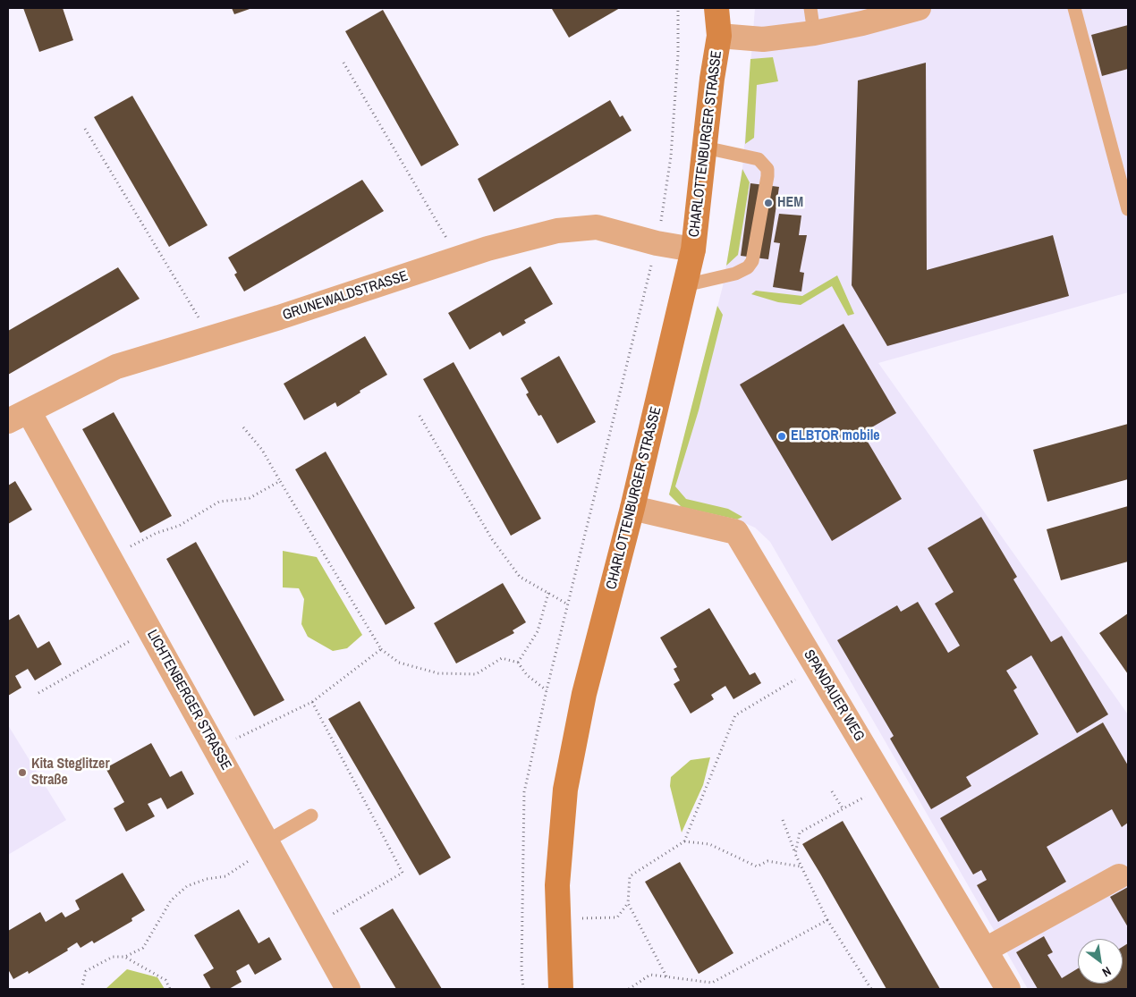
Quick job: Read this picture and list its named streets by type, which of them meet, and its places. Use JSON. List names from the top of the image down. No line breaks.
{"streets":{"street":["CHARLOTTENBURGER STRASSE","GRUNEWALDSTRASSE","SPANDAUER WEG","LICHTENBERGER STRASSE"]},"crossings":[["CHARLOTTENBURGER STRASSE","GRUNEWALDSTRASSE"],["CHARLOTTENBURGER STRASSE","SPANDAUER WEG"],["GRUNEWALDSTRASSE","LICHTENBERGER STRASSE"]],"places":["HEM","ELBTOR mobile","Kita Steglitzer Straße"],"north":"bottom right"}
